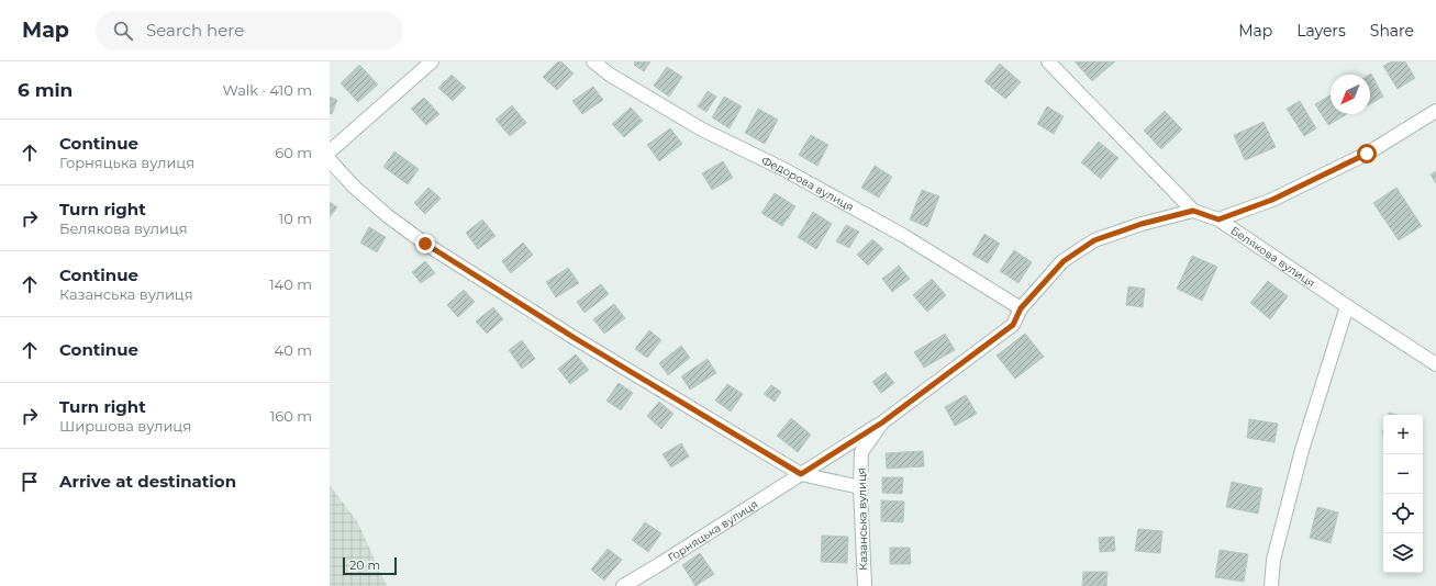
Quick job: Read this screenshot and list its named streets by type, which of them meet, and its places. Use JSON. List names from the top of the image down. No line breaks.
{"streets":{"street":["Федорова вулиця","Белякова вулиця","Казанська вулиця","Горняцька вулиця"]},"crossings":[["Федорова вулиця","Казанська вулиця"],["Белякова вулиця","Казанська вулиця"],["Казанська вулиця","Горняцька вулиця"]],"scale_bar":"20 m","north":"bottom left","page":{"header":"Map","search":"Search here","nav":["Map","Layers","Share"],"heading":["6 min","Walk · 410 m"],"list":[["Continue","Горняцька вулиця","60 m"],["Turn right","Белякова вулиця","10 m"],["Continue","Казанська вулиця","140 m"],["Continue","40 m"],["Turn right","Ширшова вулиця","160 m"],"Arrive at destination"],"map_buttons":["+","−"],"scale":"20 m"}}
